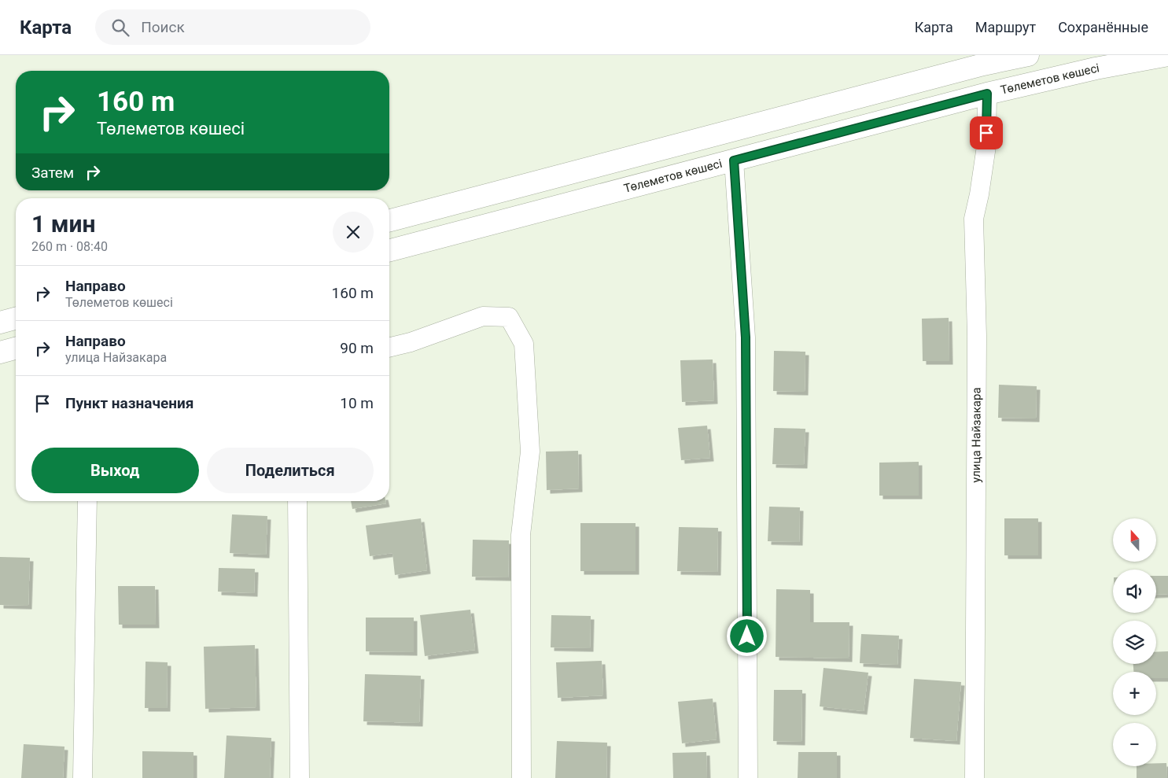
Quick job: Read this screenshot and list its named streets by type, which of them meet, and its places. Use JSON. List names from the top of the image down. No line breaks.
{"streets":{"main road":["Төлеметов көшесі"],"street":["улица Найзакара"]},"crossings":[["Төлеметов көшесі","улица Найзакара"]],"north":"top","page":{"header":"Карта","search":"Поиск","nav":["Карта","Маршрут","Сохранённые"],"turn":["160 m","Төлеметов көшесі"],"then":"Затем","heading":["1 мин","260 m · 08:40"],"list":[{"name":"Направо","note":"Төлеметов көшесі","value":"160 m"},{"name":"Направо","note":"улица Найзакара","value":"90 m"},{"name":"Пункт назначения","value":"10 m"}],"buttons":["Выход","Поделиться"],"map_buttons":["+","−"]}}
